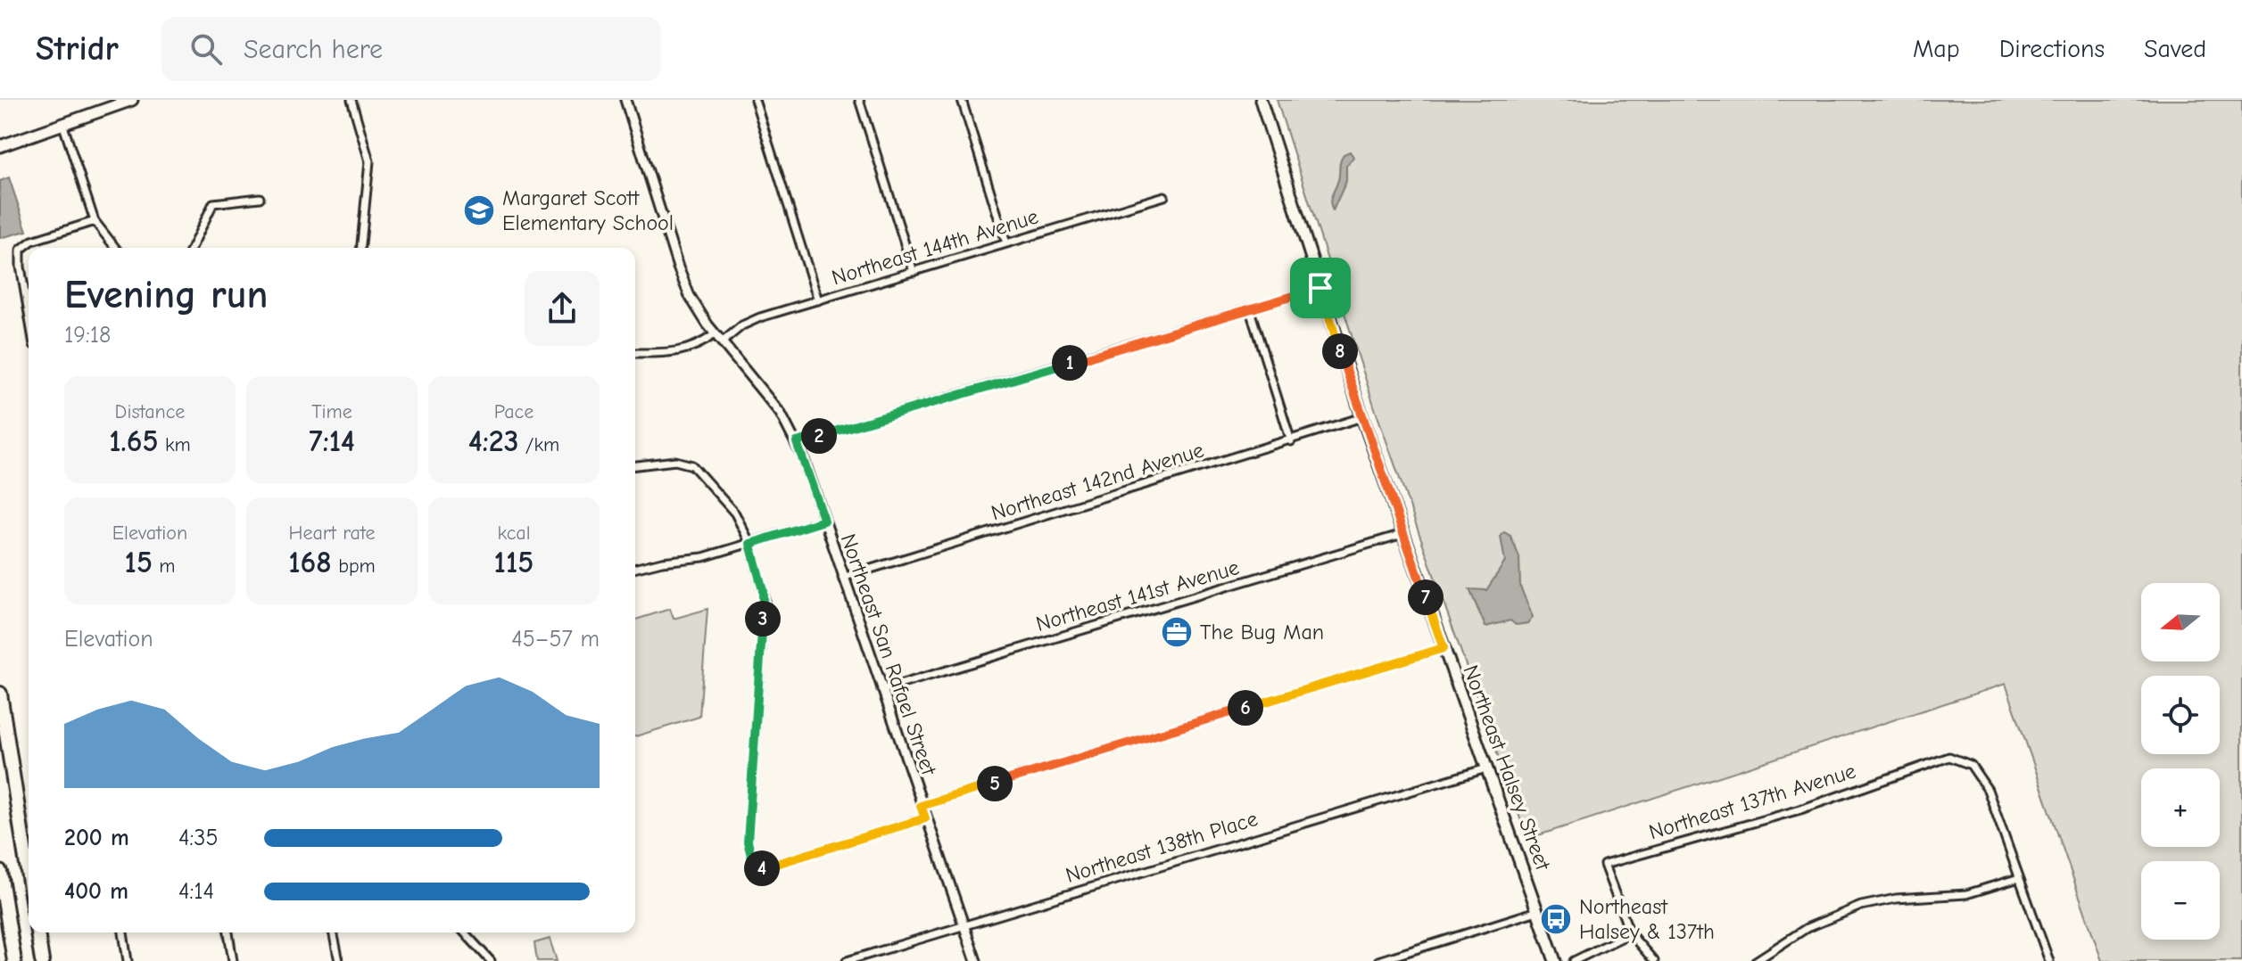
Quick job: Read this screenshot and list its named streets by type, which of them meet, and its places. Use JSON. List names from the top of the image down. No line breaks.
{"streets":{"main road":["Northeast Halsey Street"],"street":["Northeast 144th Avenue","Northeast 142nd Avenue","Northeast 141st Avenue","Northeast San Rafael Street","Northeast 137th Avenue","Northeast 138th Place"]},"crossings":[["Northeast 144th Avenue","Northeast San Rafael Street"],["Northeast 142nd Avenue","Northeast San Rafael Street"],["Northeast 142nd Avenue","Northeast Halsey Street"],["Northeast 141st Avenue","Northeast San Rafael Street"],["Northeast 141st Avenue","Northeast Halsey Street"],["Northeast San Rafael Street","Northeast 138th Place"],["Northeast Halsey Street","Northeast 138th Place"]],"places":{"school or university":["Margaret Scott Elementary School"],"office":["The Bug Man"],"bus stop":["Northeast Halsey & 137th"]},"north":"left","page":{"header":"Stridr","search":"Search here","nav":["Map","Directions","Saved"],"heading":["Evening run","19:18"],"pins":["8","1","2","7","3","6","5","4"],"stats":[["Distance","1.65 km"],["Time","7:14"],["Pace","4:23 /km"],["Elevation","15 m"],["Heart rate","168 bpm"],["kcal","115"]],"map_buttons":["+","−"],"chart":["Elevation","45–57 m"],"list":[{"name":"200 m","note":"4:35"},{"name":"400 m","note":"4:14"}]}}
